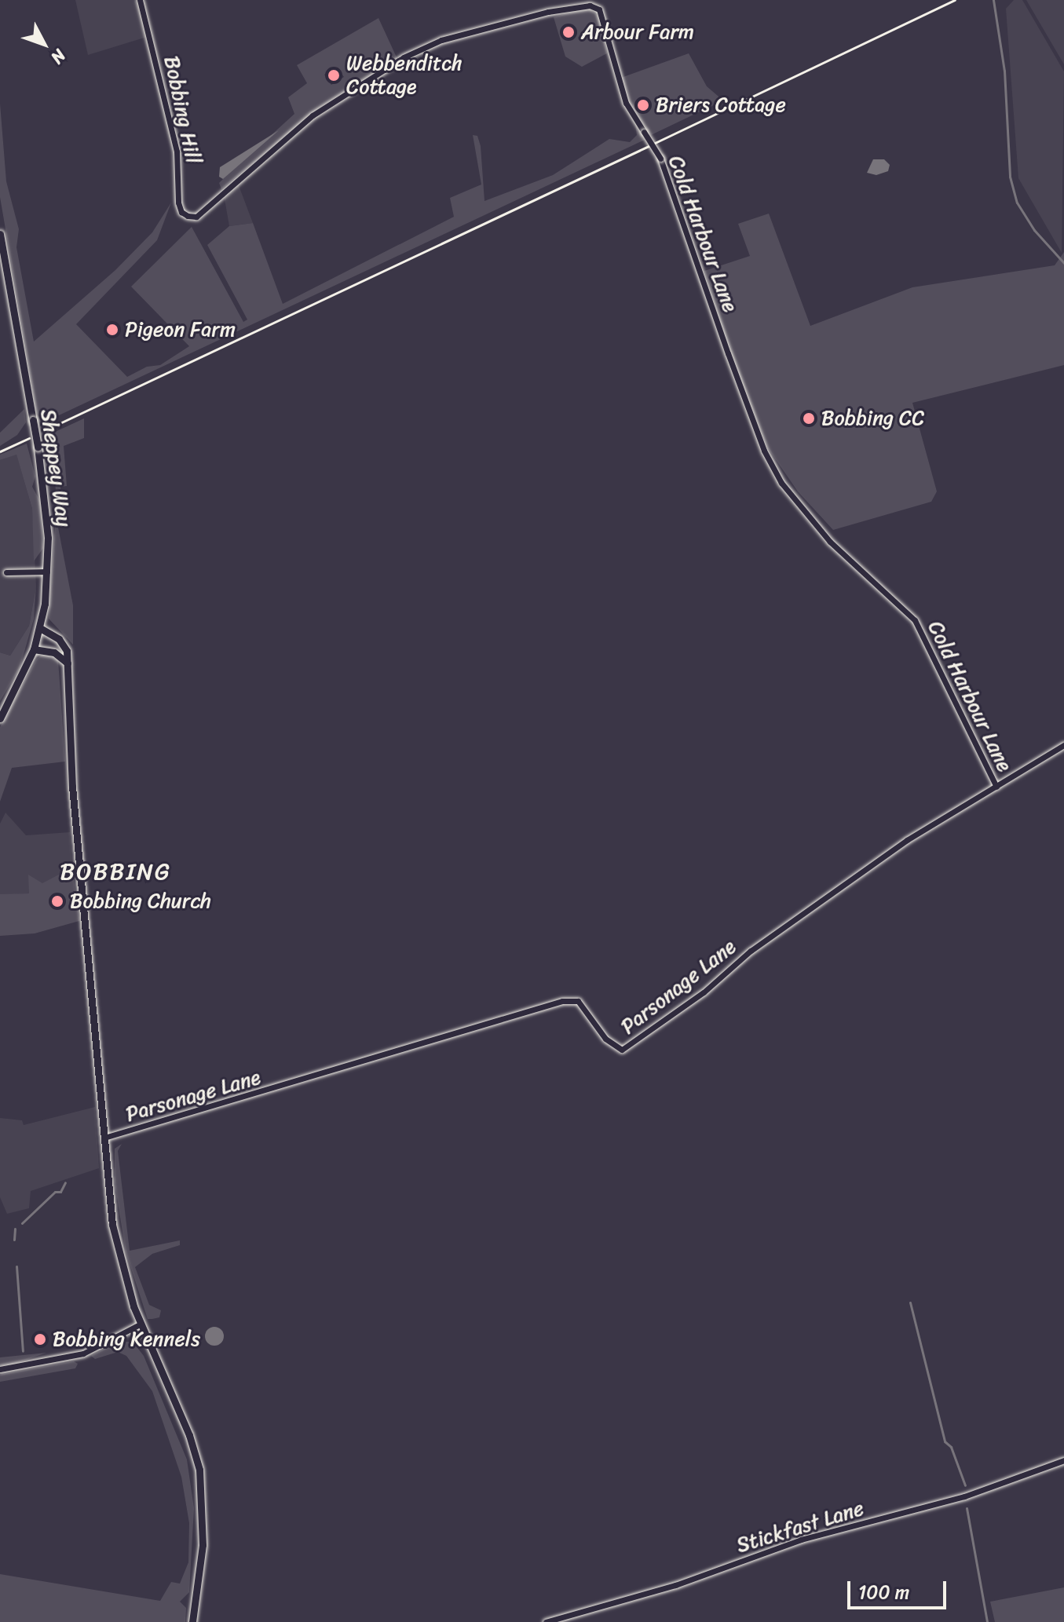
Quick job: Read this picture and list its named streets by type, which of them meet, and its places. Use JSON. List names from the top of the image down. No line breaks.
{"streets":{"street":["Bobbing Hill","Cold Harbour Lane","Sheppey Way","Parsonage Lane","Stickfast Lane"]},"crossings":[["Bobbing Hill","Cold Harbour Lane"],["Cold Harbour Lane","Parsonage Lane"]],"districts":["BOBBING"],"places":["Arbour Farm","Webbenditch Cottage","Briers Cottage","Pigeon Farm","Bobbing CC","Bobbing Church","Bobbing Kennels"],"scale_bar":"100 m","north":"bottom right"}
